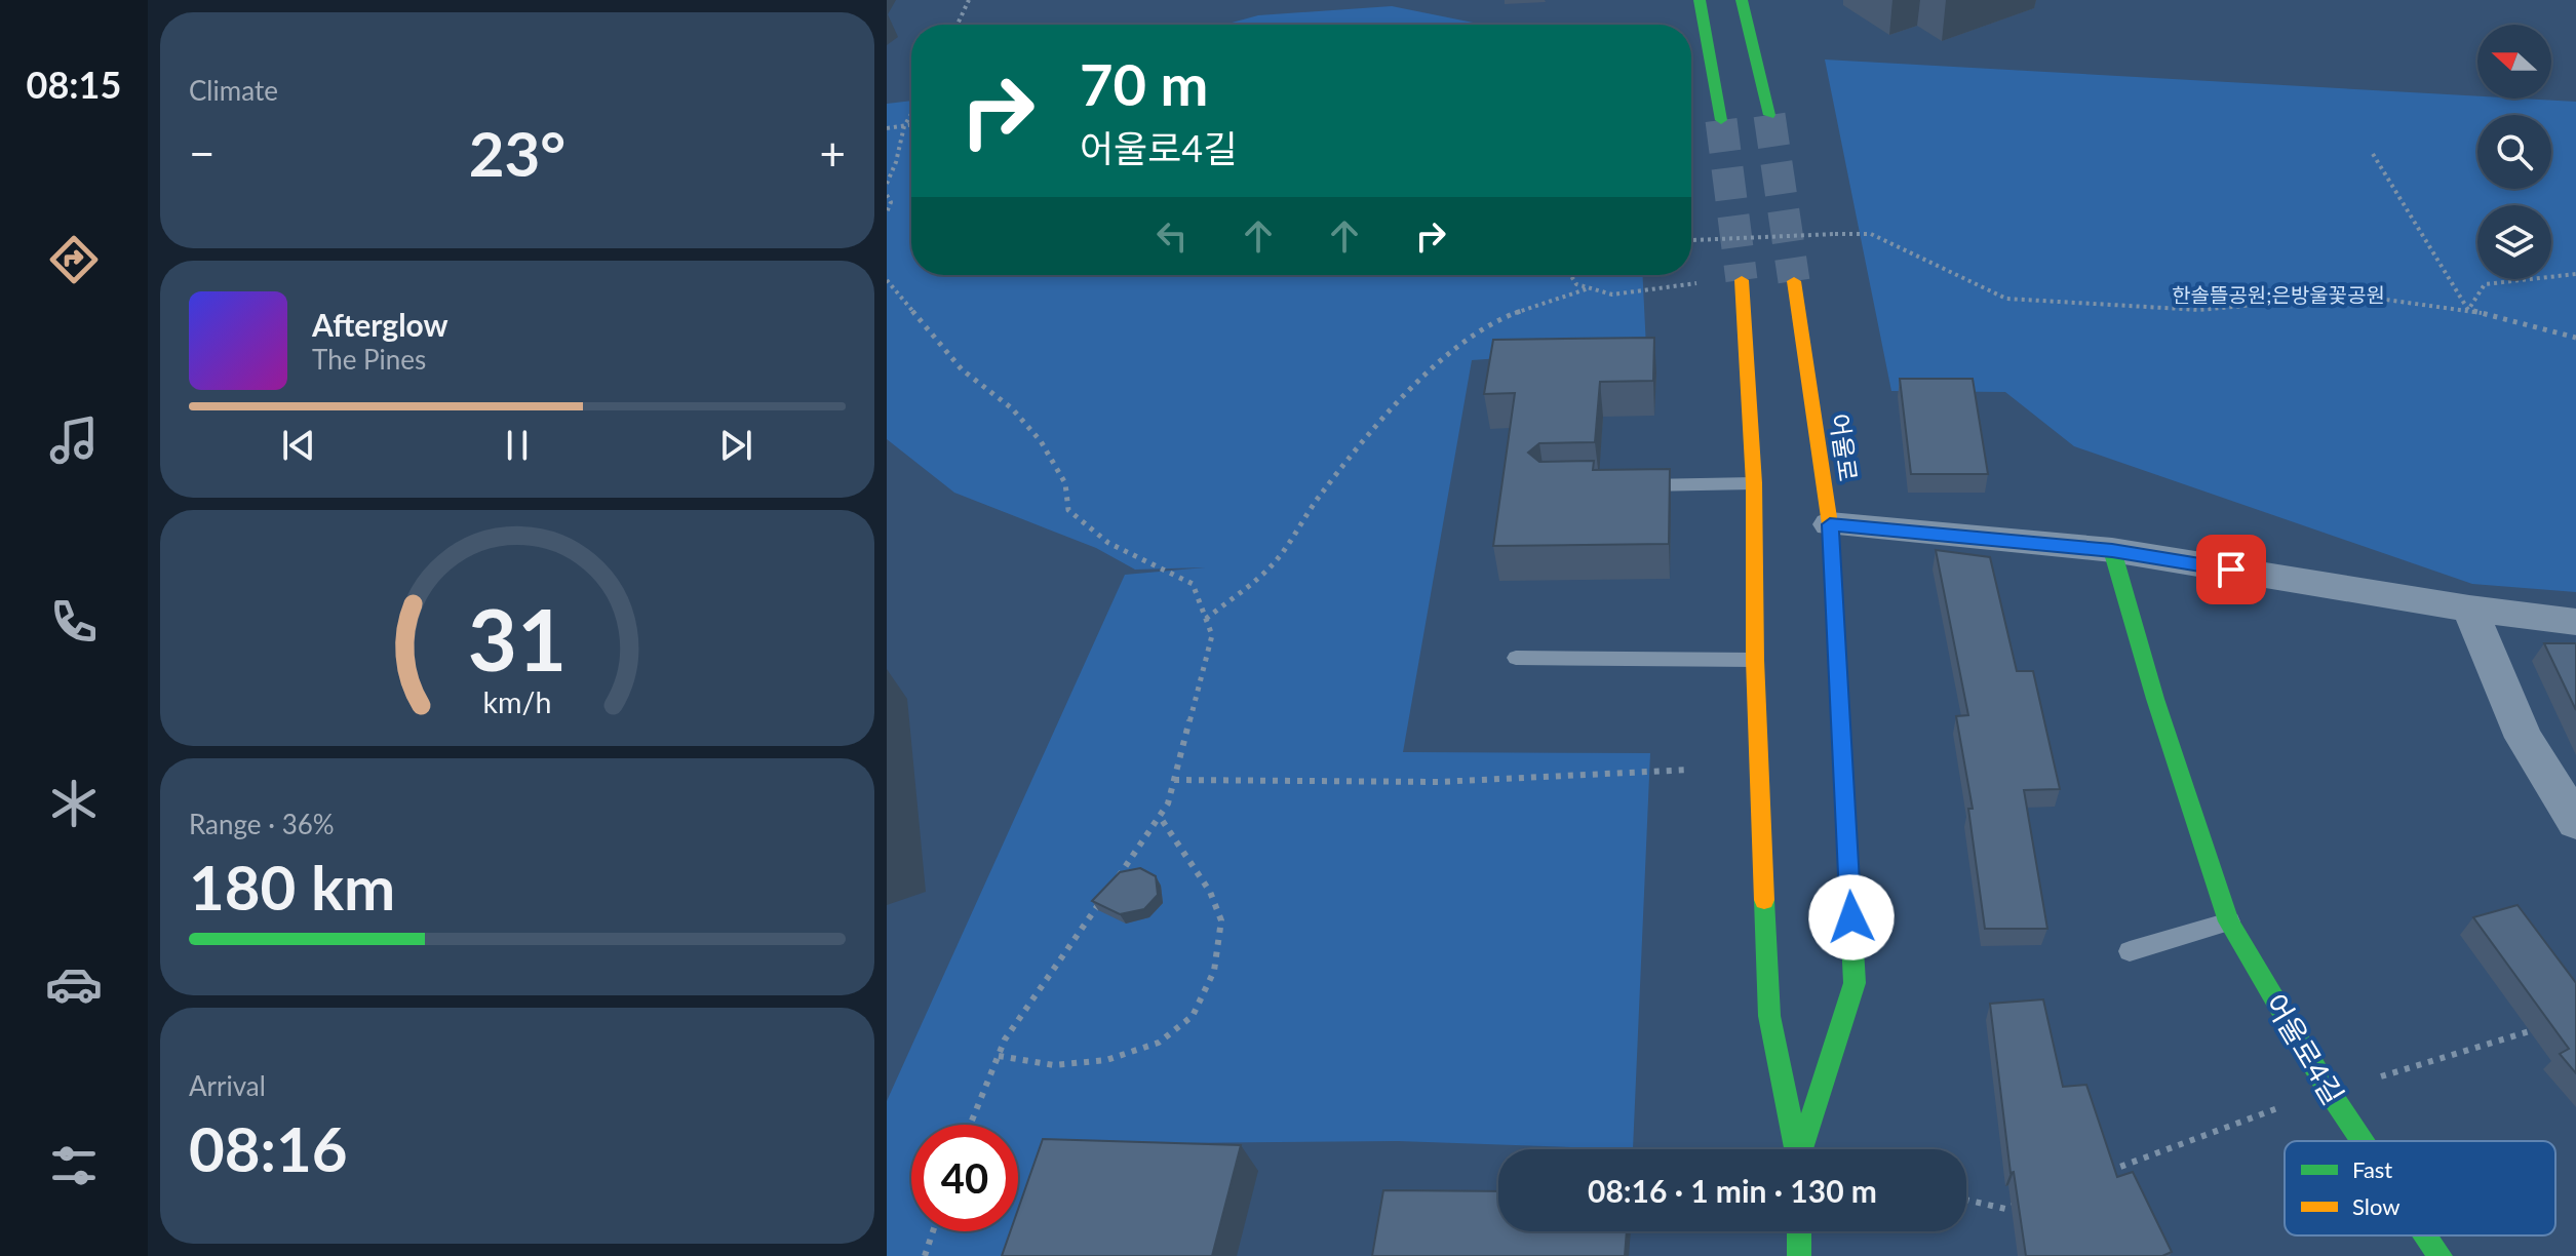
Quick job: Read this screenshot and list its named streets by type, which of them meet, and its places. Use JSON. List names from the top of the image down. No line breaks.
{"streets":{"street":["어울로","어울로4길"]},"parks":["한솔뜰공원;은방울꽃공원"],"legend":["Fast","Slow"],"north":"left","page":{"tabs":"08:15","tile":["Climate",["Range · 36%","180 km"],["Arrival","08:16"]],"turn":["70 m","어울로4길"],"heat":["−","23°","+"],"song":["Afterglow","The Pines"],"limit":"40","trip":"08:16 · 1 min · 130 m","gauge":["31","km/h"]}}
